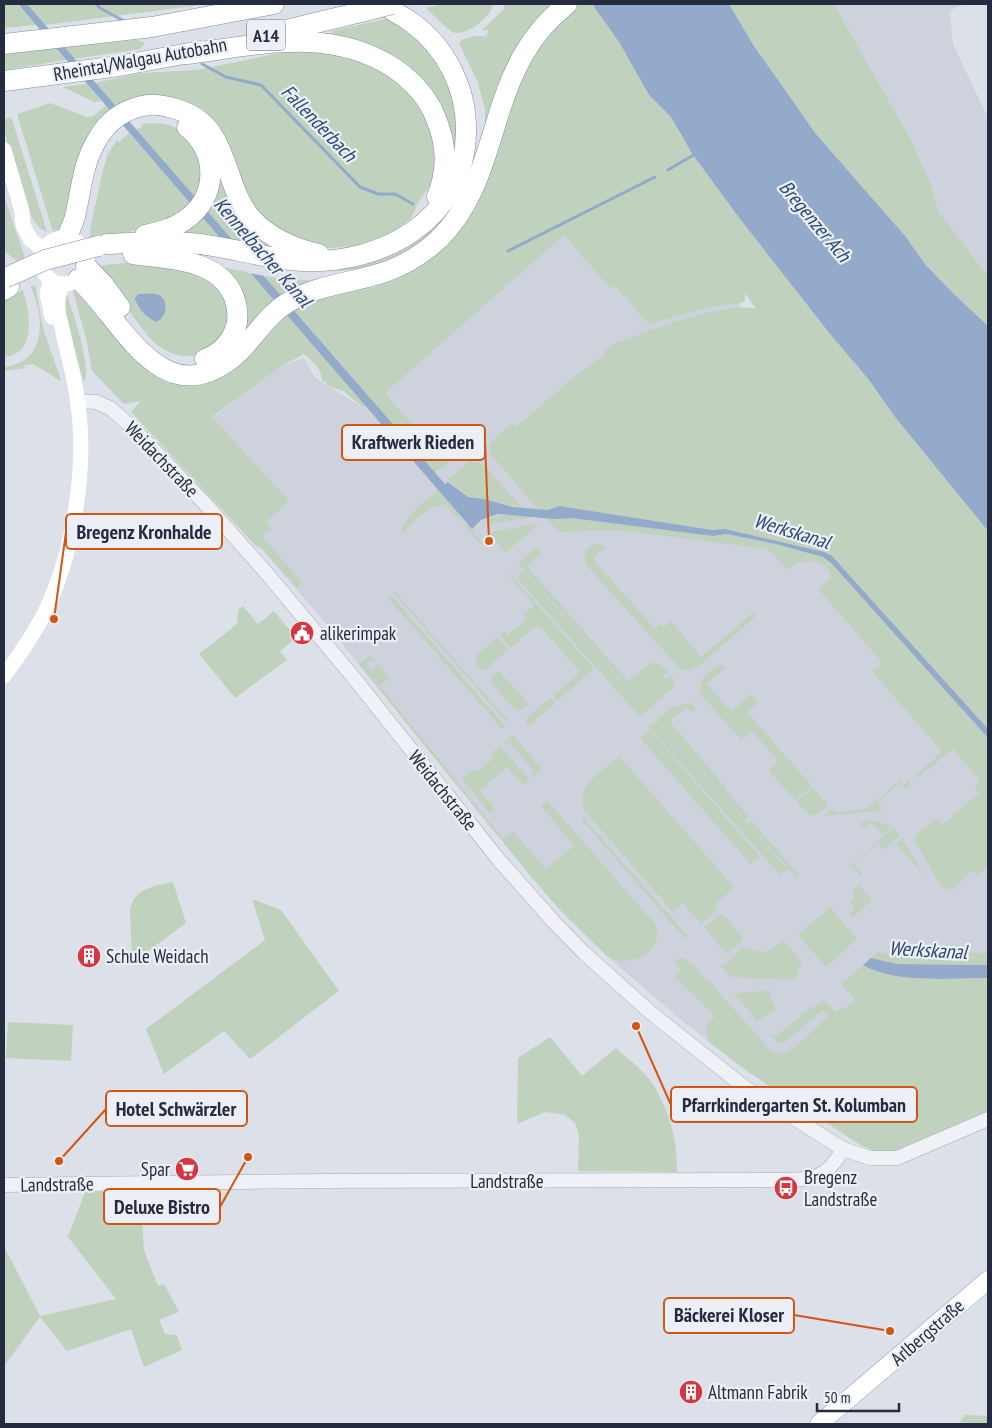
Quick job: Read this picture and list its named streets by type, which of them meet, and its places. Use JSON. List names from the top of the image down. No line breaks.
{"streets":{"highway":["A14","Rheintal/Walgau Autobahn"],"main road":["Arlbergstraße"],"street":["Weidachstraße","Landstraße"]},"crossings":[["Weidachstraße","Landstraße"]],"water":["Fallenderbach","Bregenzer Ach","Kennelbacher Kanal","Werkskanal"],"places":{"other":["Kraftwerk Rieden","Bregenz Kronhalde","Pfarrkindergarten St. Kolumban","Deluxe Bistro","Hotel Schwärzler","Bäckerei Kloser"],"public building":["alikerimpak"],"building":["Schule Weidach","Altmann Fabrik"],"supermarket":["Spar"],"bus stop":["Bregenz Landstraße"]},"scale_bar":"50 m"}
